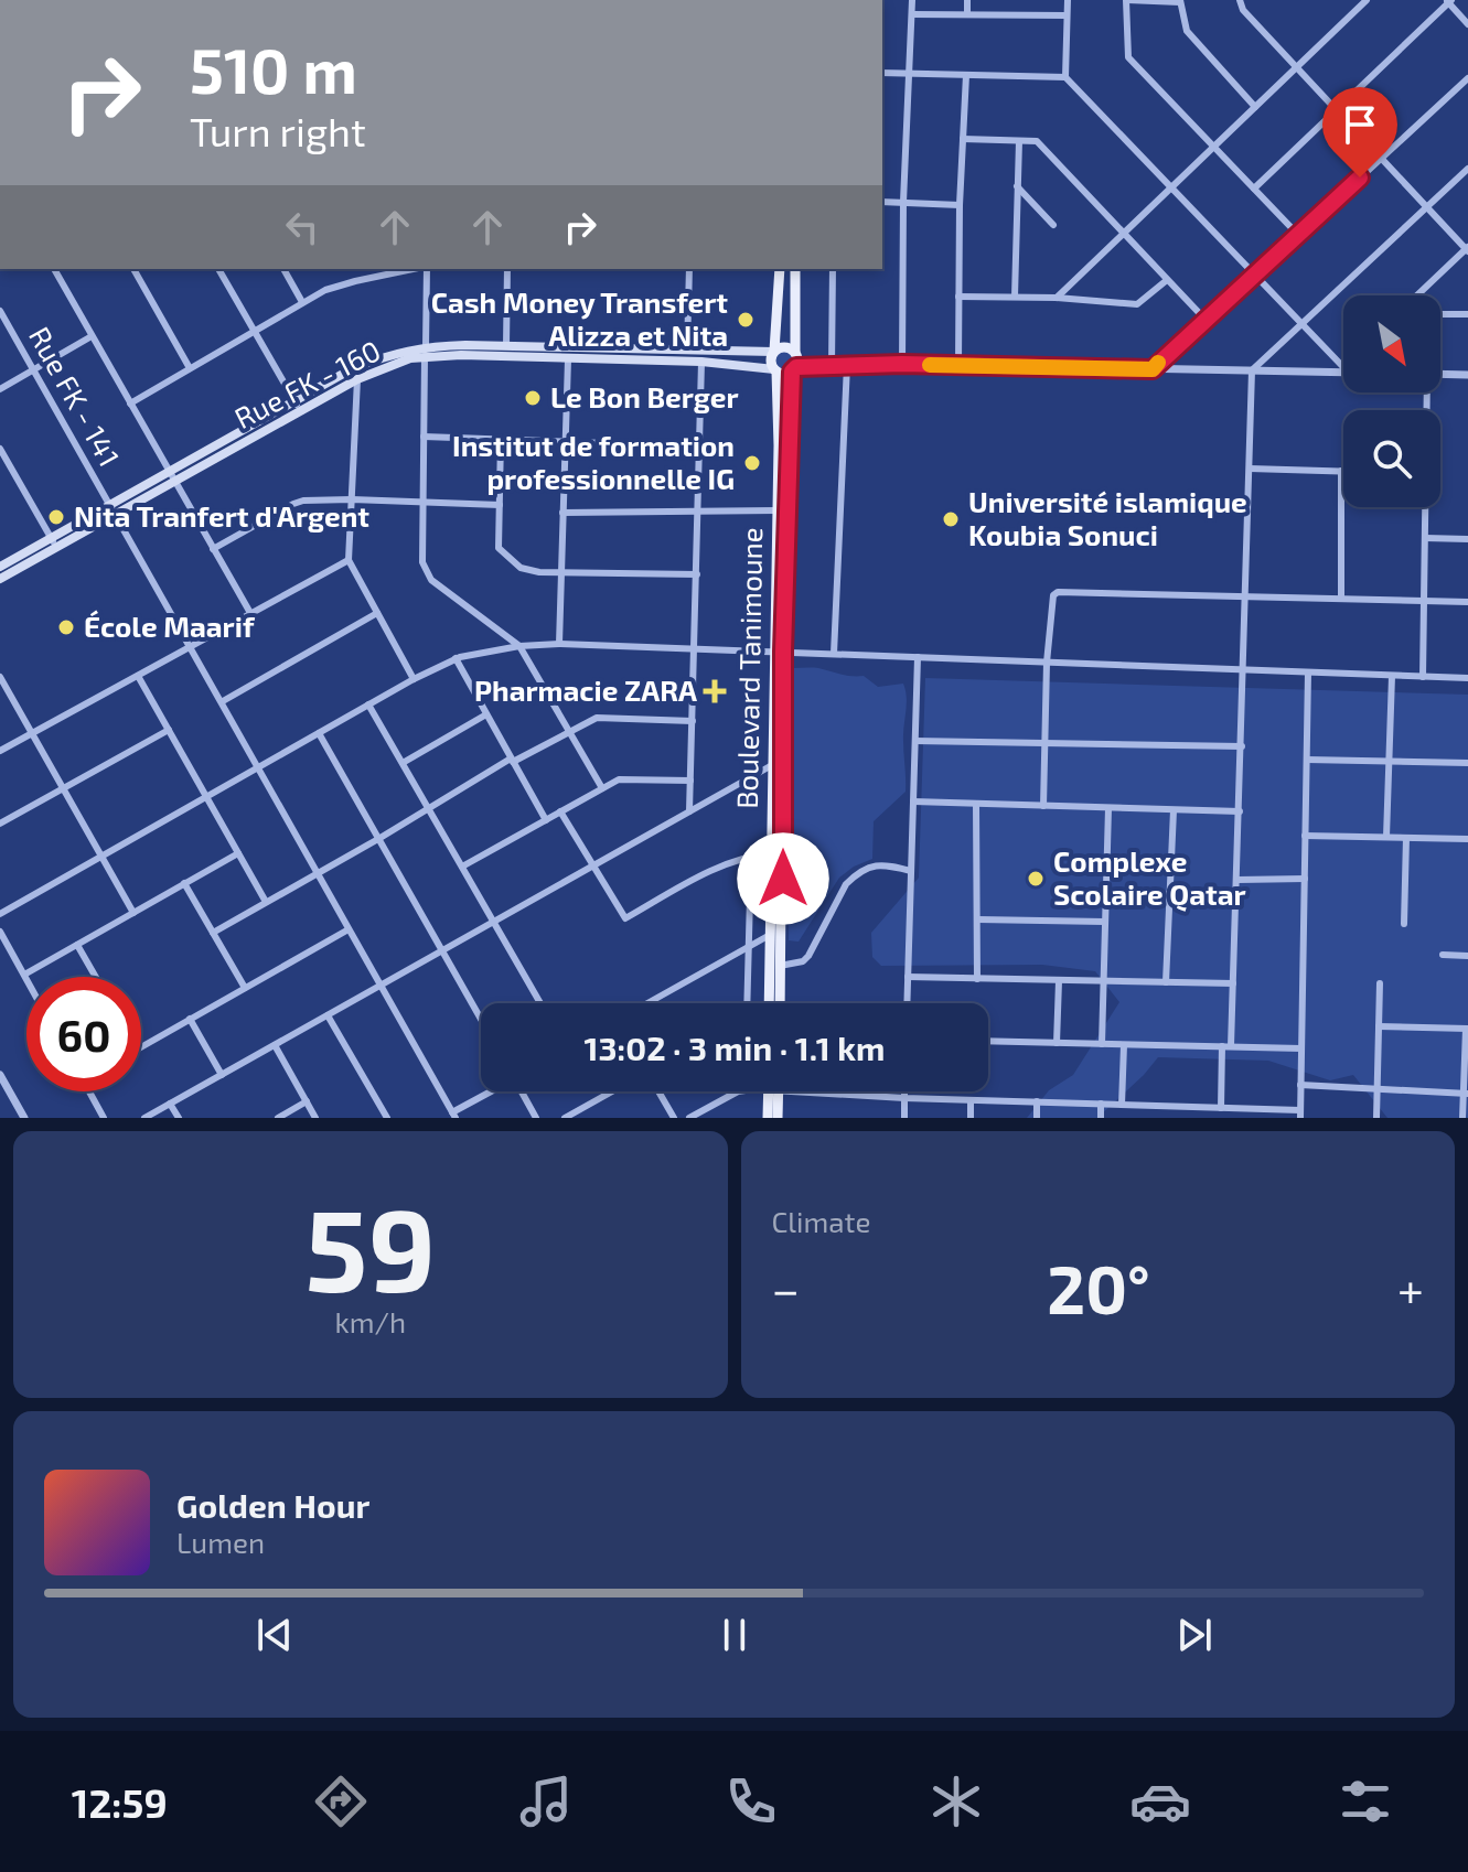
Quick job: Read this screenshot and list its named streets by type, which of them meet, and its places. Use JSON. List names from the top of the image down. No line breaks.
{"streets":{"main road":["Rue FK - 160","Boulevard Tanimoune"],"street":["Rue FK - 141"]},"crossings":[["Rue FK - 160","Rue FK - 141"],["Rue FK - 160","Boulevard Tanimoune"]],"places":{"other":["Cash Money Transfert Alizza et Nita","Le Bon Berger","Institut de formation professionnelle IG","Nita Tranfert d'Argent","Université islamique Koubia Sonuci","École Maarif","Complexe Scolaire Qatar"],"health":["Pharmacie ZARA"]},"north":"bottom right","page":{"turn":["510 m","Turn right"],"limit":"60","trip":"13:02 · 3 min · 1.1 km","tile":[["59","km/h"],"Climate"],"heat":["−","20°","+"],"song":["Golden Hour","Lumen"],"tabs":"12:59"}}
